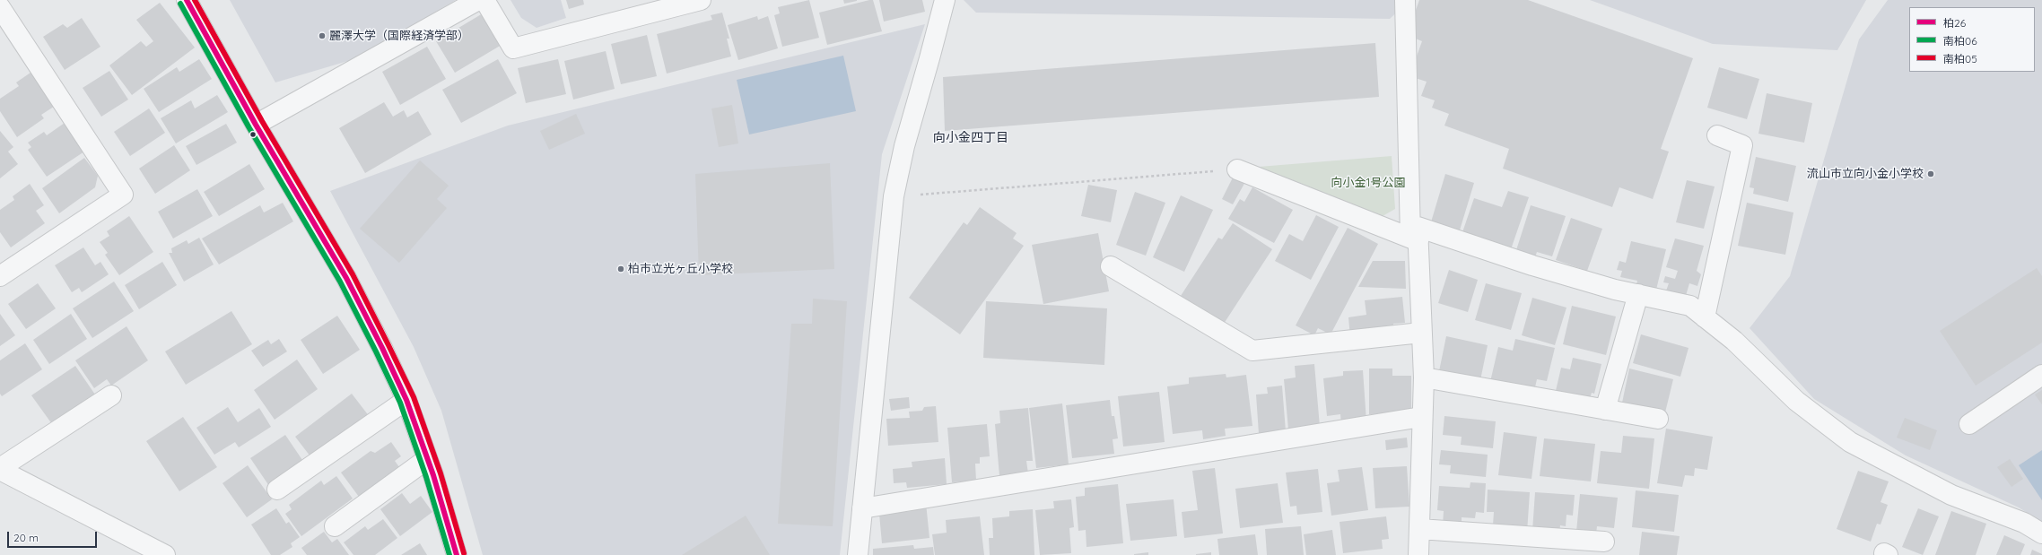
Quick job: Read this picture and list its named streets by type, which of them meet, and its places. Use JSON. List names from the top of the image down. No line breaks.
{"districts":["向小金四丁目"],"parks":["向小金1号公園"],"places":["麗澤大学（国際経済学部）","流山市立向小金小学校","柏市立光ヶ丘小学校"],"lines":["transit line 柏26","transit line 南柏05","transit line 南柏06"],"legend":["柏26","南柏06","南柏05"],"scale_bar":"20 m"}
